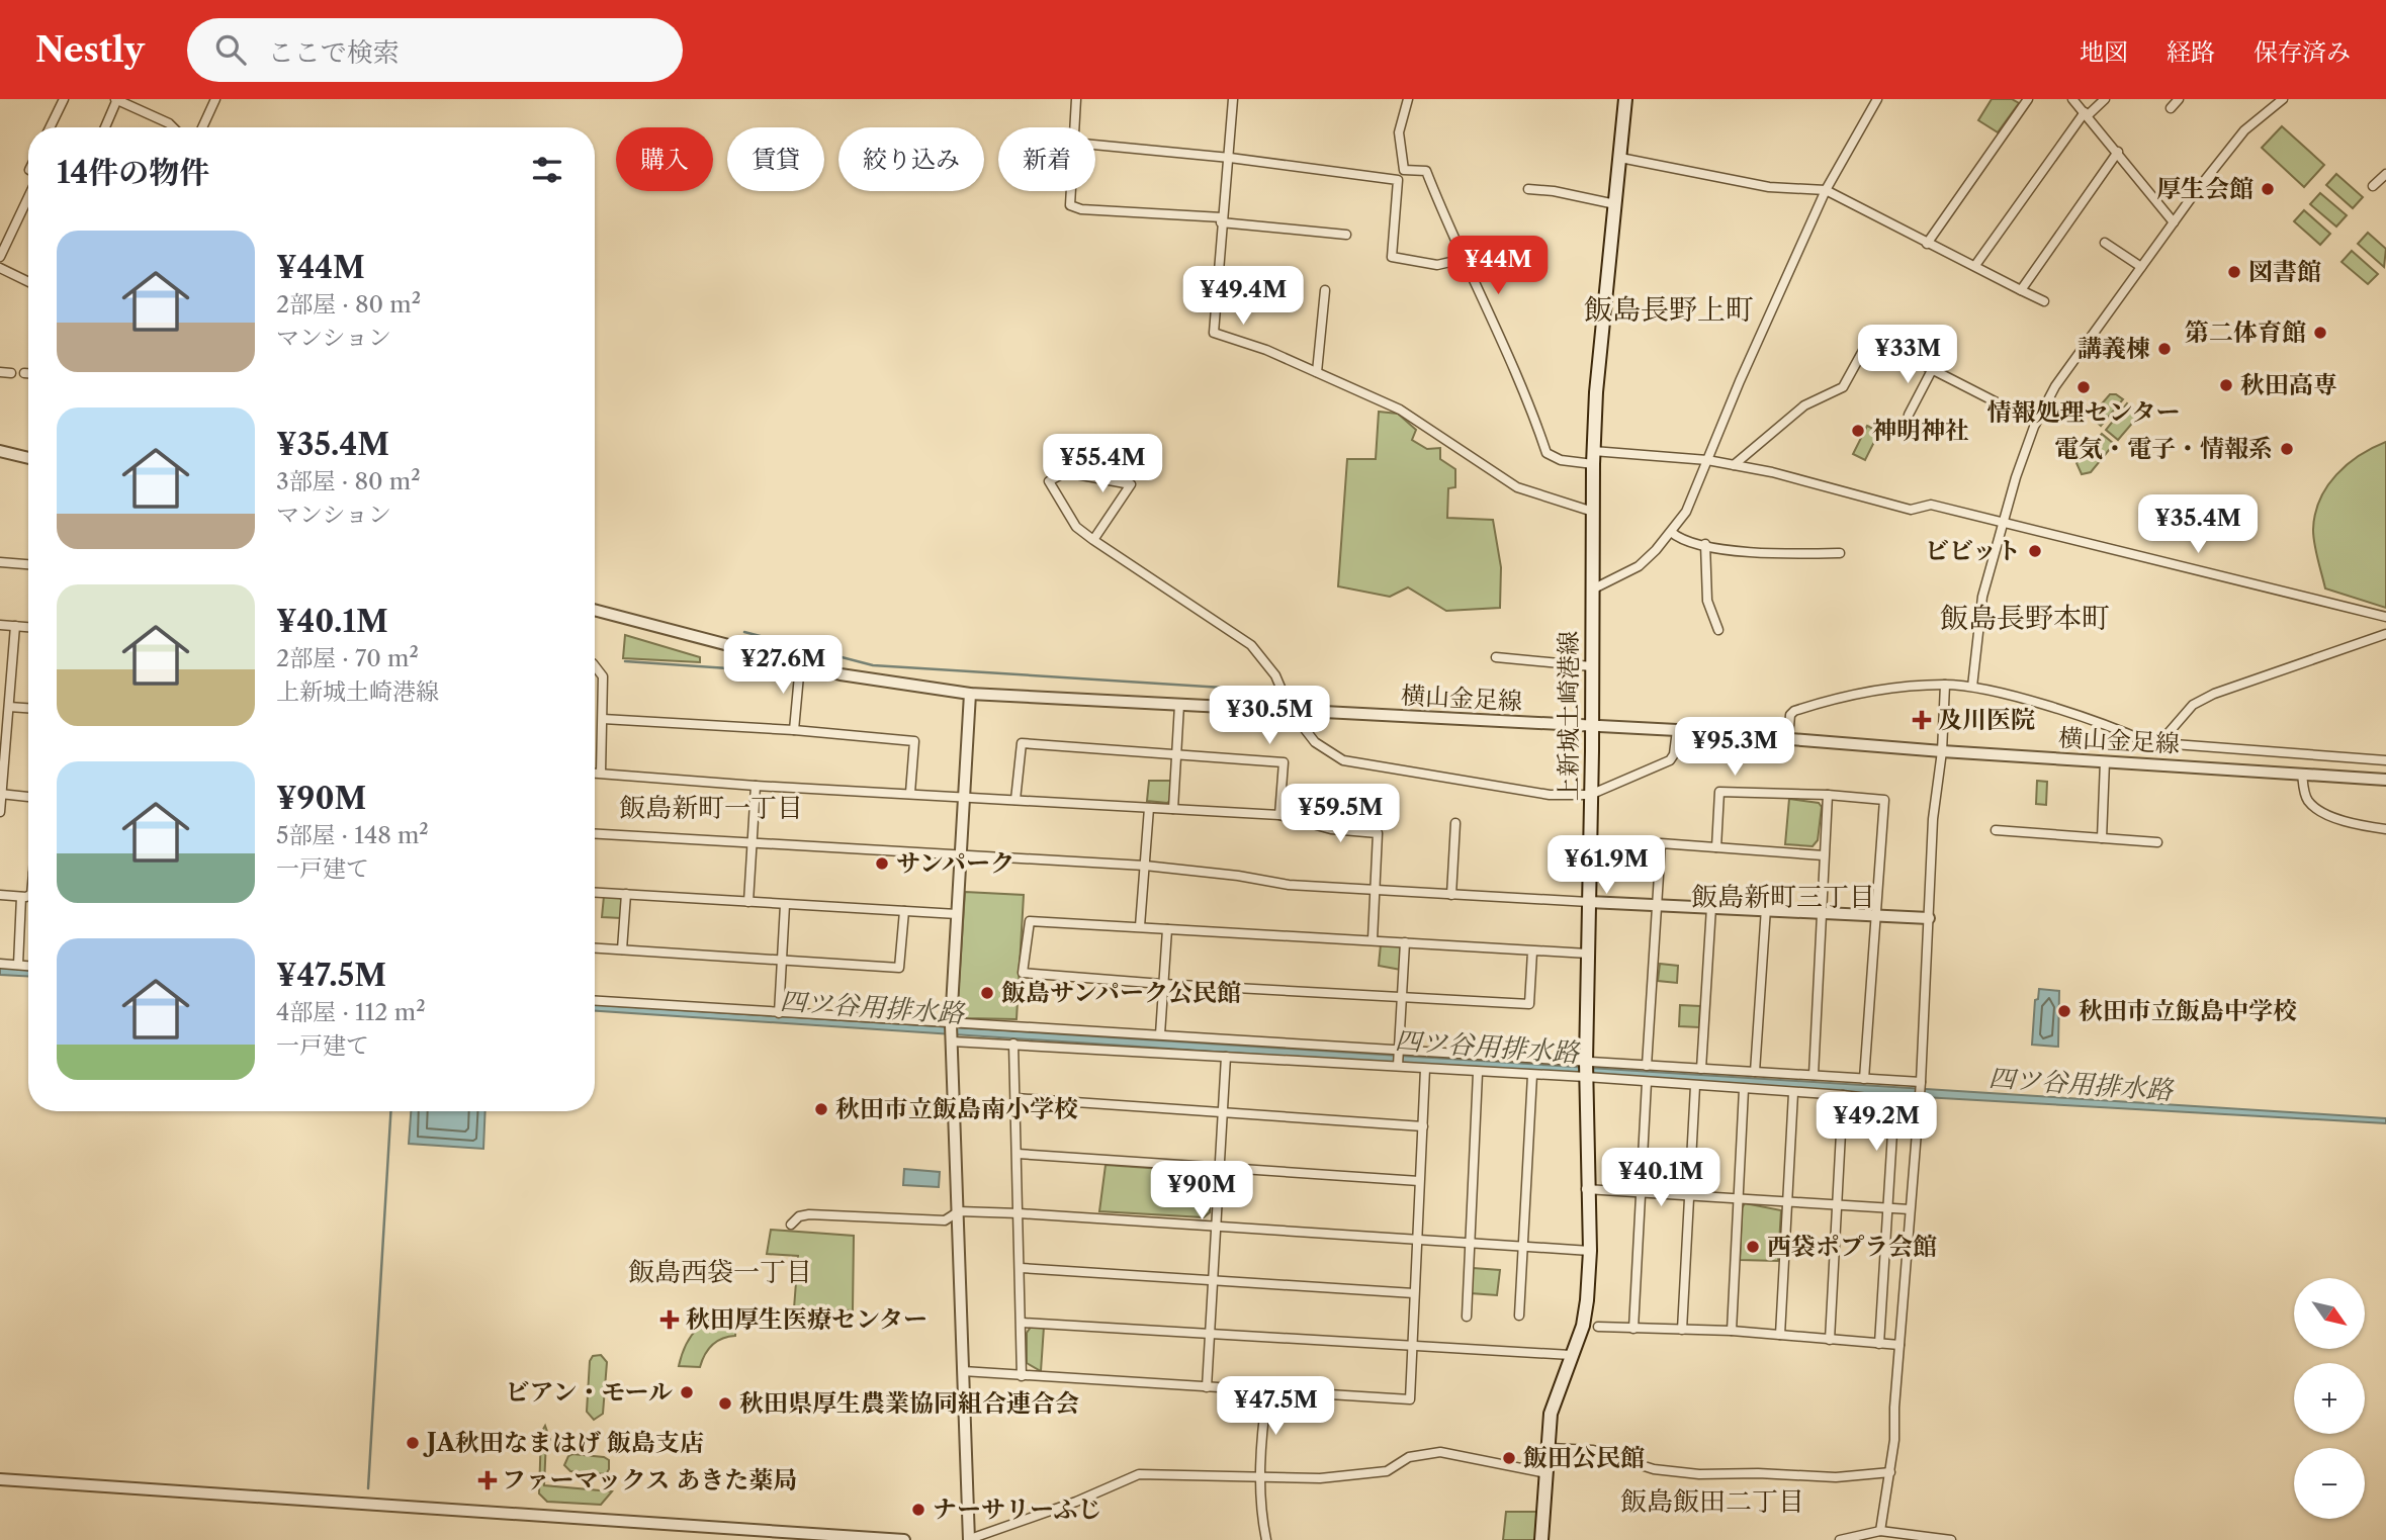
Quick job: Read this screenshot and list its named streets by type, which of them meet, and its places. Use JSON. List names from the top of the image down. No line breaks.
{"streets":{"main road":["上新城土崎港線"],"street":["横山金足線"]},"crossings":[["横山金足線","上新城土崎港線"]],"districts":["飯島長野上町","飯島長野本町","飯島新町一丁目","飯島新町三丁目","飯島西袋一丁目","飯島飯田二丁目"],"water":["四ツ谷用排水路"],"places":{"other":["厚生会館","図書館","第二体育館","講義棟","秋田高専","情報処理センター","神明神社","電気・電子・情報系","ビビット","サンパーク","飯島サンパーク公民館","秋田市立飯島中学校","秋田市立飯島南小学校","西袋ポプラ会館","ビアン・モール","秋田県厚生農業協同組合連合会","JA秋田なまはげ 飯島支店","飯田公民館","ナーサリーふじ"],"health":["及川医院","秋田厚生医療センター","ファーマックス あきた薬局"]},"north":"bottom right","page":{"header":"Nestly","search":"ここで検索","nav":["地図","経路","保存済み"],"chip":["購入","賃貸","絞り込み","新着"],"heading":"14件の物件","list":[{"name":"¥44M","note":"2部屋 · 80 m² · マンション"},{"name":"¥35.4M","note":"3部屋 · 80 m² · マンション"},{"name":"¥40.1M","note":"2部屋 · 70 m² · 上新城土崎港線"},{"name":"¥90M","note":"5部屋 · 148 m² · 一戸建て"},{"name":"¥47.5M","note":"4部屋 · 112 m² · 一戸建て"}],"price":["¥44M","¥49.4M","¥33M","¥55.4M","¥35.4M","¥27.6M","¥30.5M","¥95.3M","¥59.5M","¥61.9M","¥49.2M","¥40.1M","¥90M","¥47.5M"],"map_buttons":["+","−"]}}
